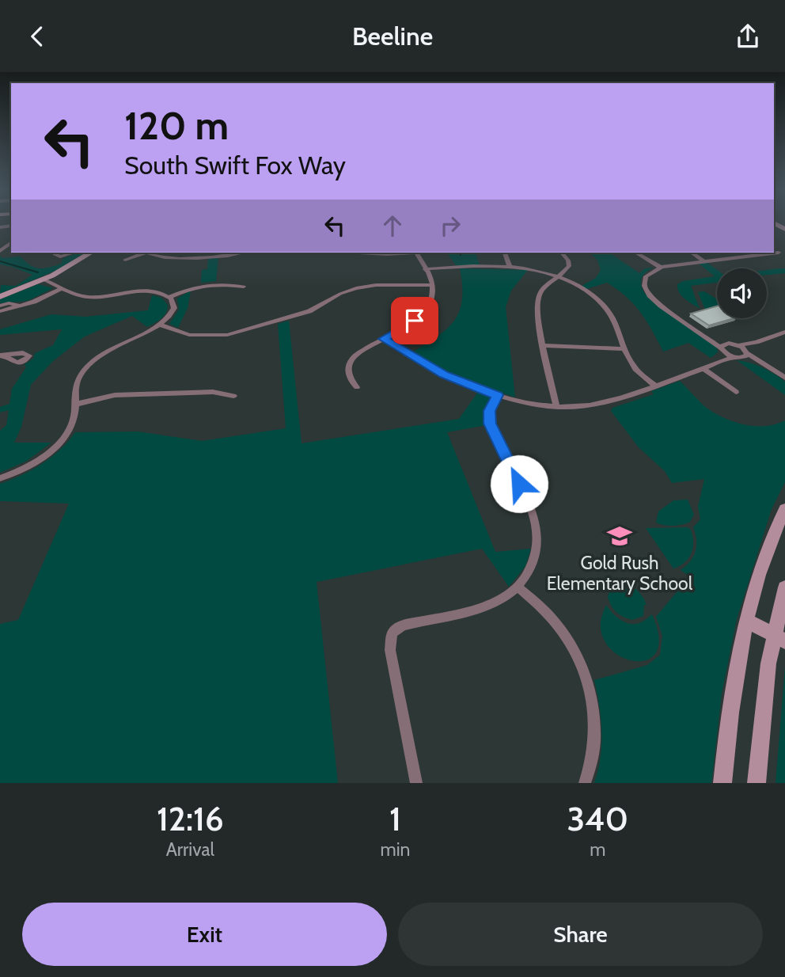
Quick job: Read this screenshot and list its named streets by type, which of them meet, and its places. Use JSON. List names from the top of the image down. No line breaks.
{"places":{"school or university":["Gold Rush Elementary School"]},"page":{"header":"Beeline","turn":["120 m","South Swift Fox Way"],"eta":["12:16","Arrival","1","min","340","m"],"buttons":["Exit","Share"]}}
